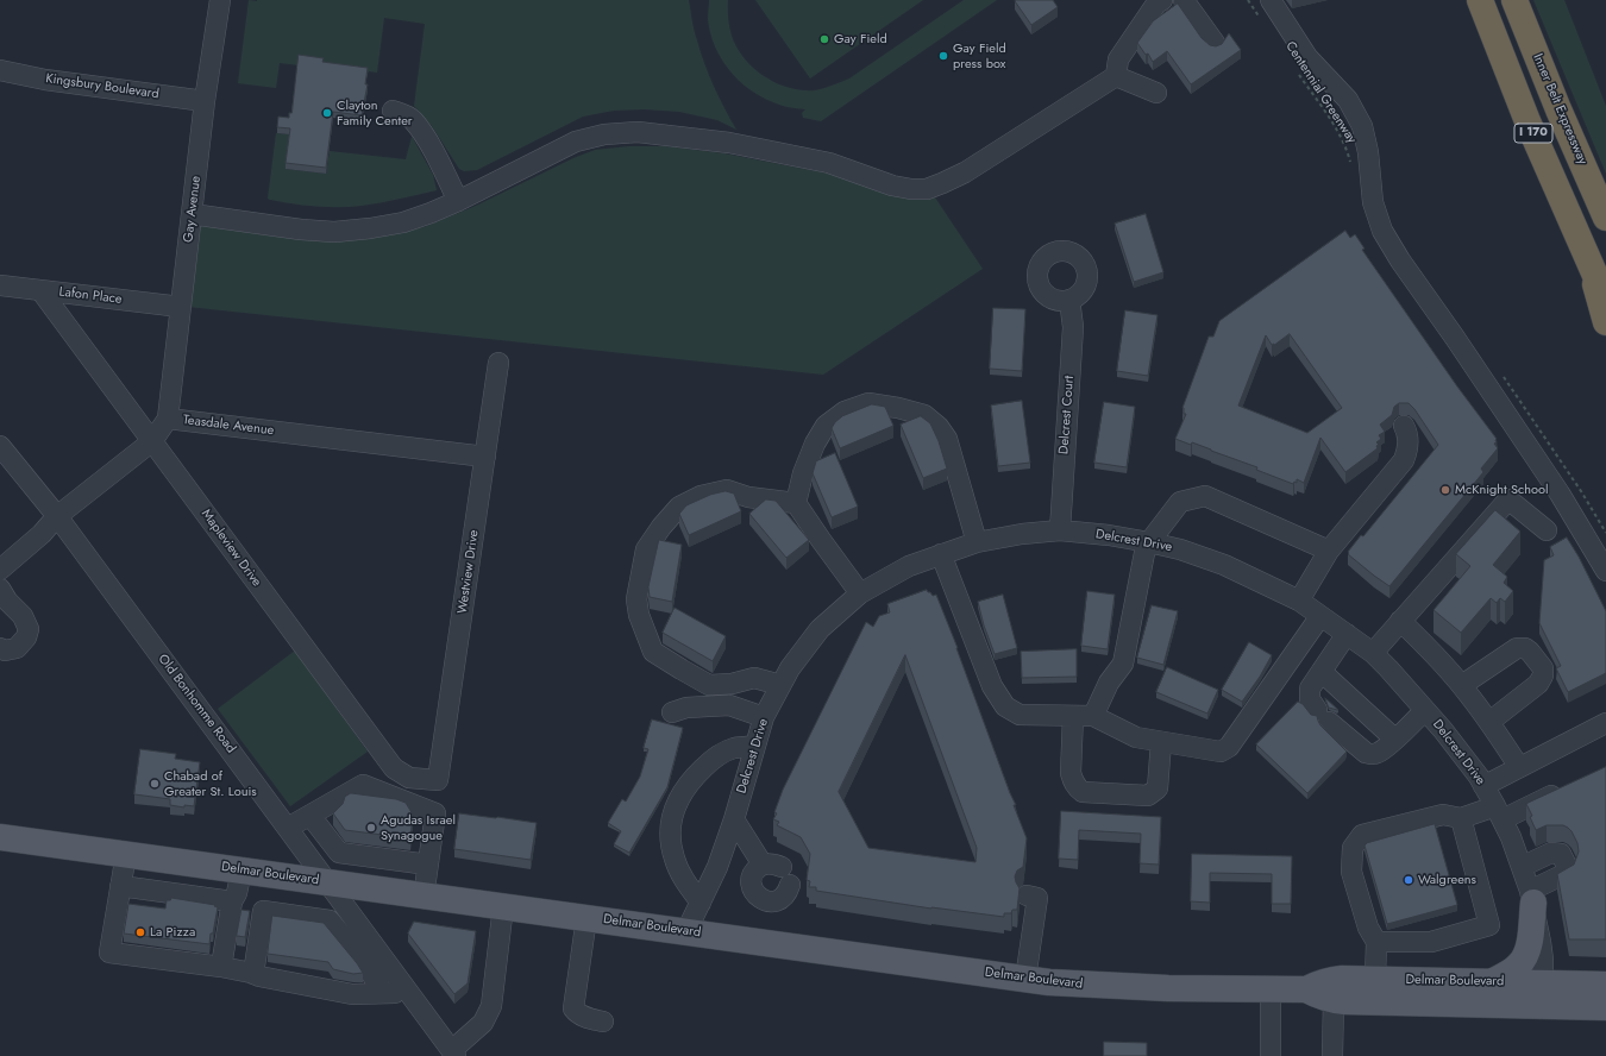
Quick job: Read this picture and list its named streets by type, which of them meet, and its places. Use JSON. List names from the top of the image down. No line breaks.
{"streets":{"highway":["Inner Belt Expressway","I 170"],"main road":["Delmar Boulevard"],"street":["Kingsbury Boulevard","Gay Avenue","Lafon Place","Delcrest Court","Teasdale Avenue","Delcrest Drive","Mapleview Drive","Westview Drive","Old Bonhomme Road"],"path":["Centennial Greenway"]},"crossings":[["Kingsbury Boulevard","Gay Avenue"],["Gay Avenue","Lafon Place"],["Gay Avenue","Teasdale Avenue"],["Lafon Place","Mapleview Drive"],["Delcrest Court","Delcrest Drive"],["Teasdale Avenue","Mapleview Drive"],["Teasdale Avenue","Westview Drive"],["Teasdale Avenue","Old Bonhomme Road"],["Delcrest Drive","Delmar Boulevard"],["Mapleview Drive","Westview Drive"],["Old Bonhomme Road","Delmar Boulevard"]],"places":["Gay Field","Gay Field press box","Clayton Family Center","McKnight School","Chabad of Greater St. Louis","Agudas Israel Synagogue","Walgreens","La Pizza"]}
